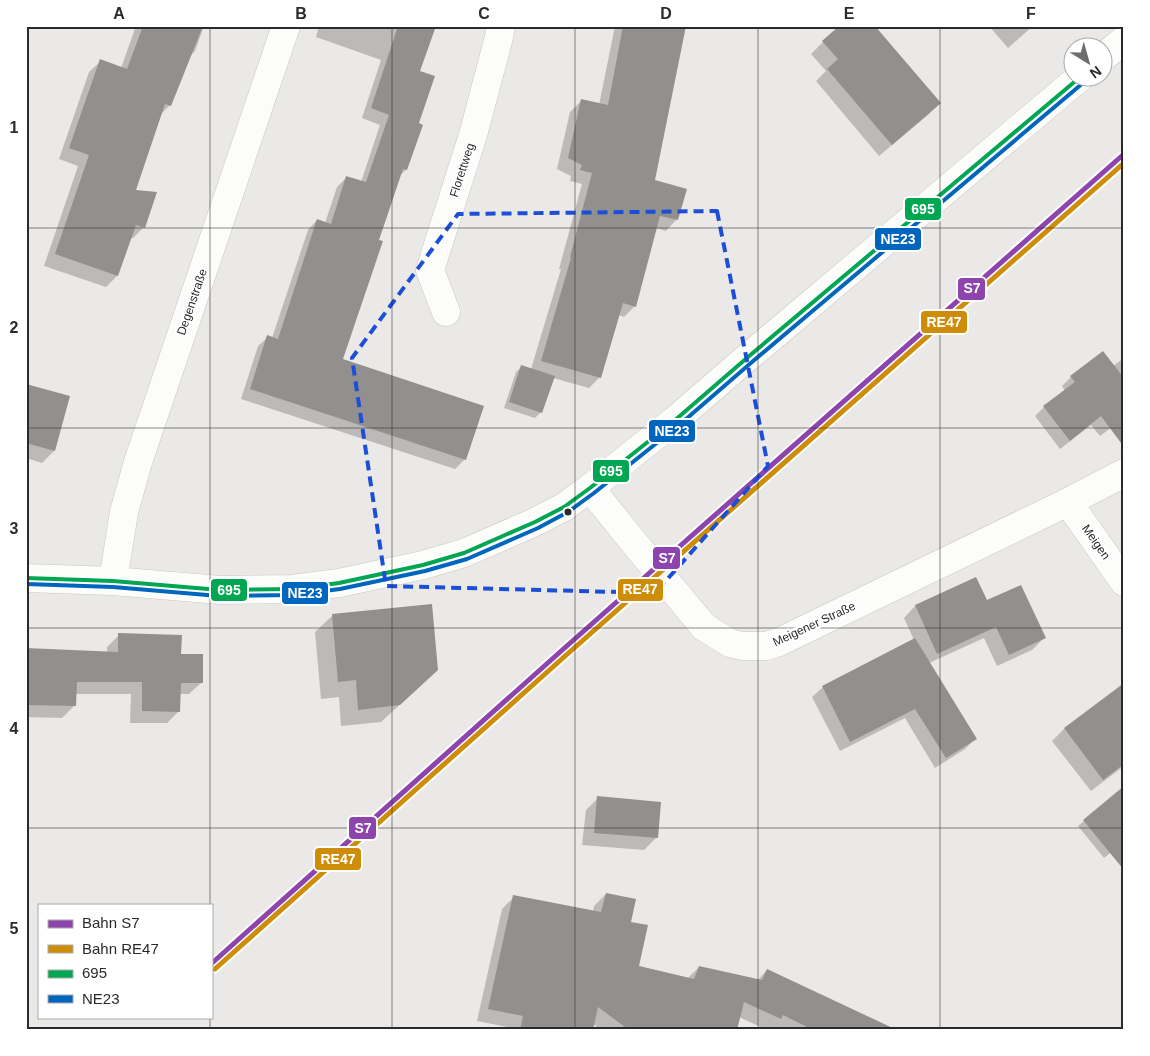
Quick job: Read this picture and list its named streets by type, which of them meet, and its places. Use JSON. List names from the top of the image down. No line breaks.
{"streets":{"street":["Florettweg","Degenstraße","Meigen","Meigener Straße"]},"crossings":[["Meigen","Meigener Straße"]],"lines":["transit line 695","transit line NE23","rail line S7","rail line RE47"],"legend":["Bahn S7","Bahn RE47","695","NE23"],"north":"bottom right","grid":{"columns":["A","B","C","D","E","F"],"rows":["1","2","3","4","5"]}}
